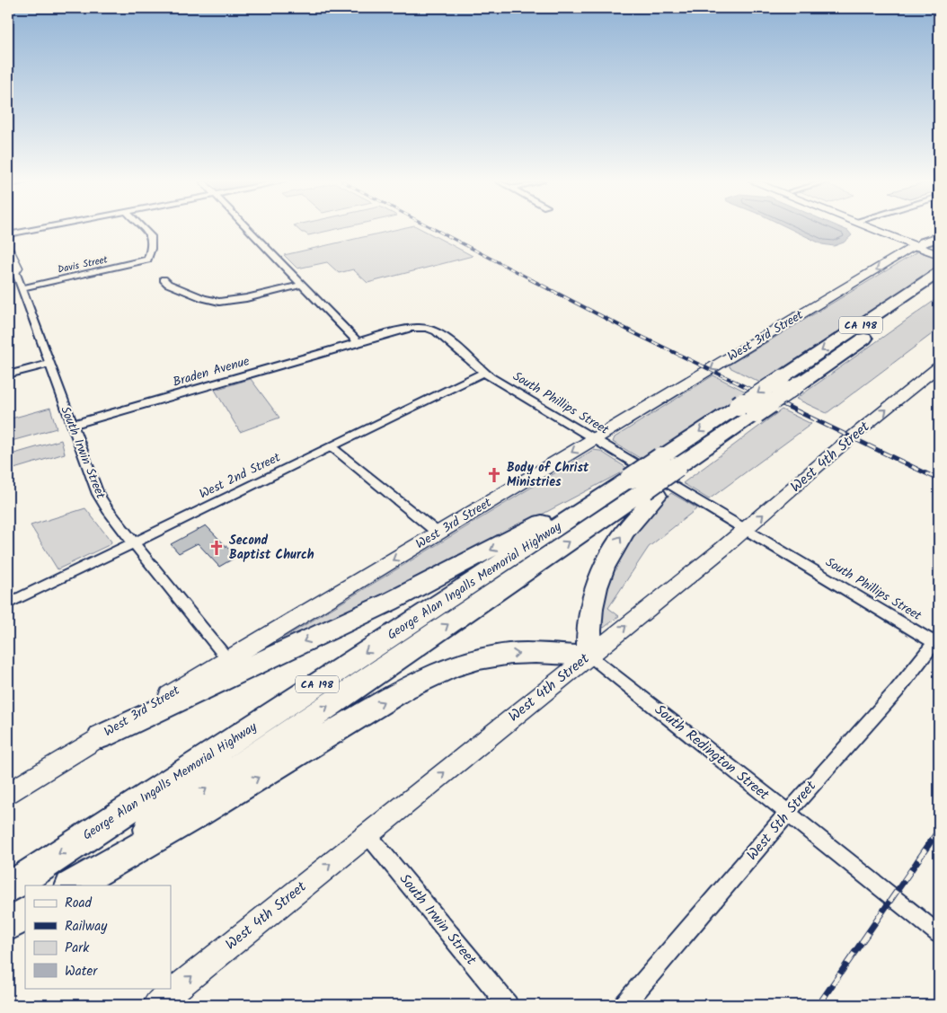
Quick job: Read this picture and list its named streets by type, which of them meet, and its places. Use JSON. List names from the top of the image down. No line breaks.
{"streets":{"highway":["CA 198","George Alan Ingalls Memorial Highway"],"main road":["West 3rd Street","West 4th Street"],"street":["Davis Street","Braden Avenue","South Phillips Street","South Irwin Street","West 2nd Street","South Redington Street","West 5th Street"]},"crossings":[["Davis Street","South Irwin Street"],["CA 198","George Alan Ingalls Memorial Highway"],["West 3rd Street","South Phillips Street"],["West 3rd Street","South Irwin Street"],["Braden Avenue","South Phillips Street"],["Braden Avenue","South Irwin Street"],["South Phillips Street","West 4th Street"],["South Phillips Street","West 2nd Street"],["South Phillips Street","West 5th Street"],["South Irwin Street","West 4th Street"],["South Irwin Street","West 2nd Street"],["West 4th Street","South Redington Street"],["South Redington Street","West 5th Street"]],"one_way":["West 3rd Street","West 4th Street"],"places":{"church":["Body of Christ Ministries","Second Baptist Church"]},"legend":["Road","Railway","Park","Water"]}
